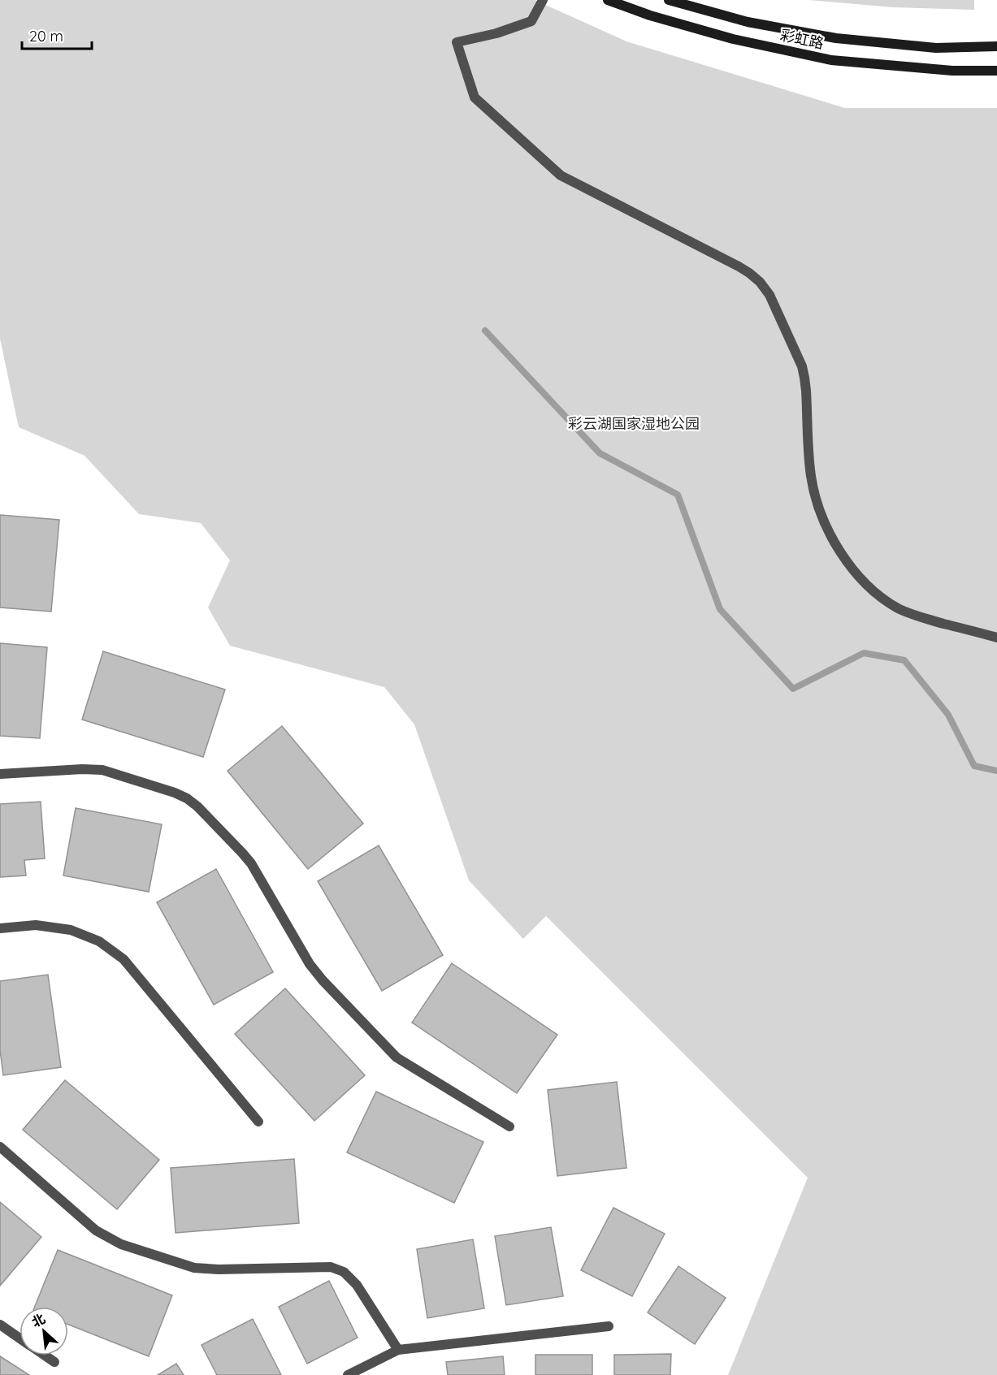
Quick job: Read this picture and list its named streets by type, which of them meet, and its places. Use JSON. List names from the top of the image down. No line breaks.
{"streets":{"main road":["彩虹路"]},"parks":["彩云湖国家湿地公园"],"scale_bar":"20 m","north":"top left"}
